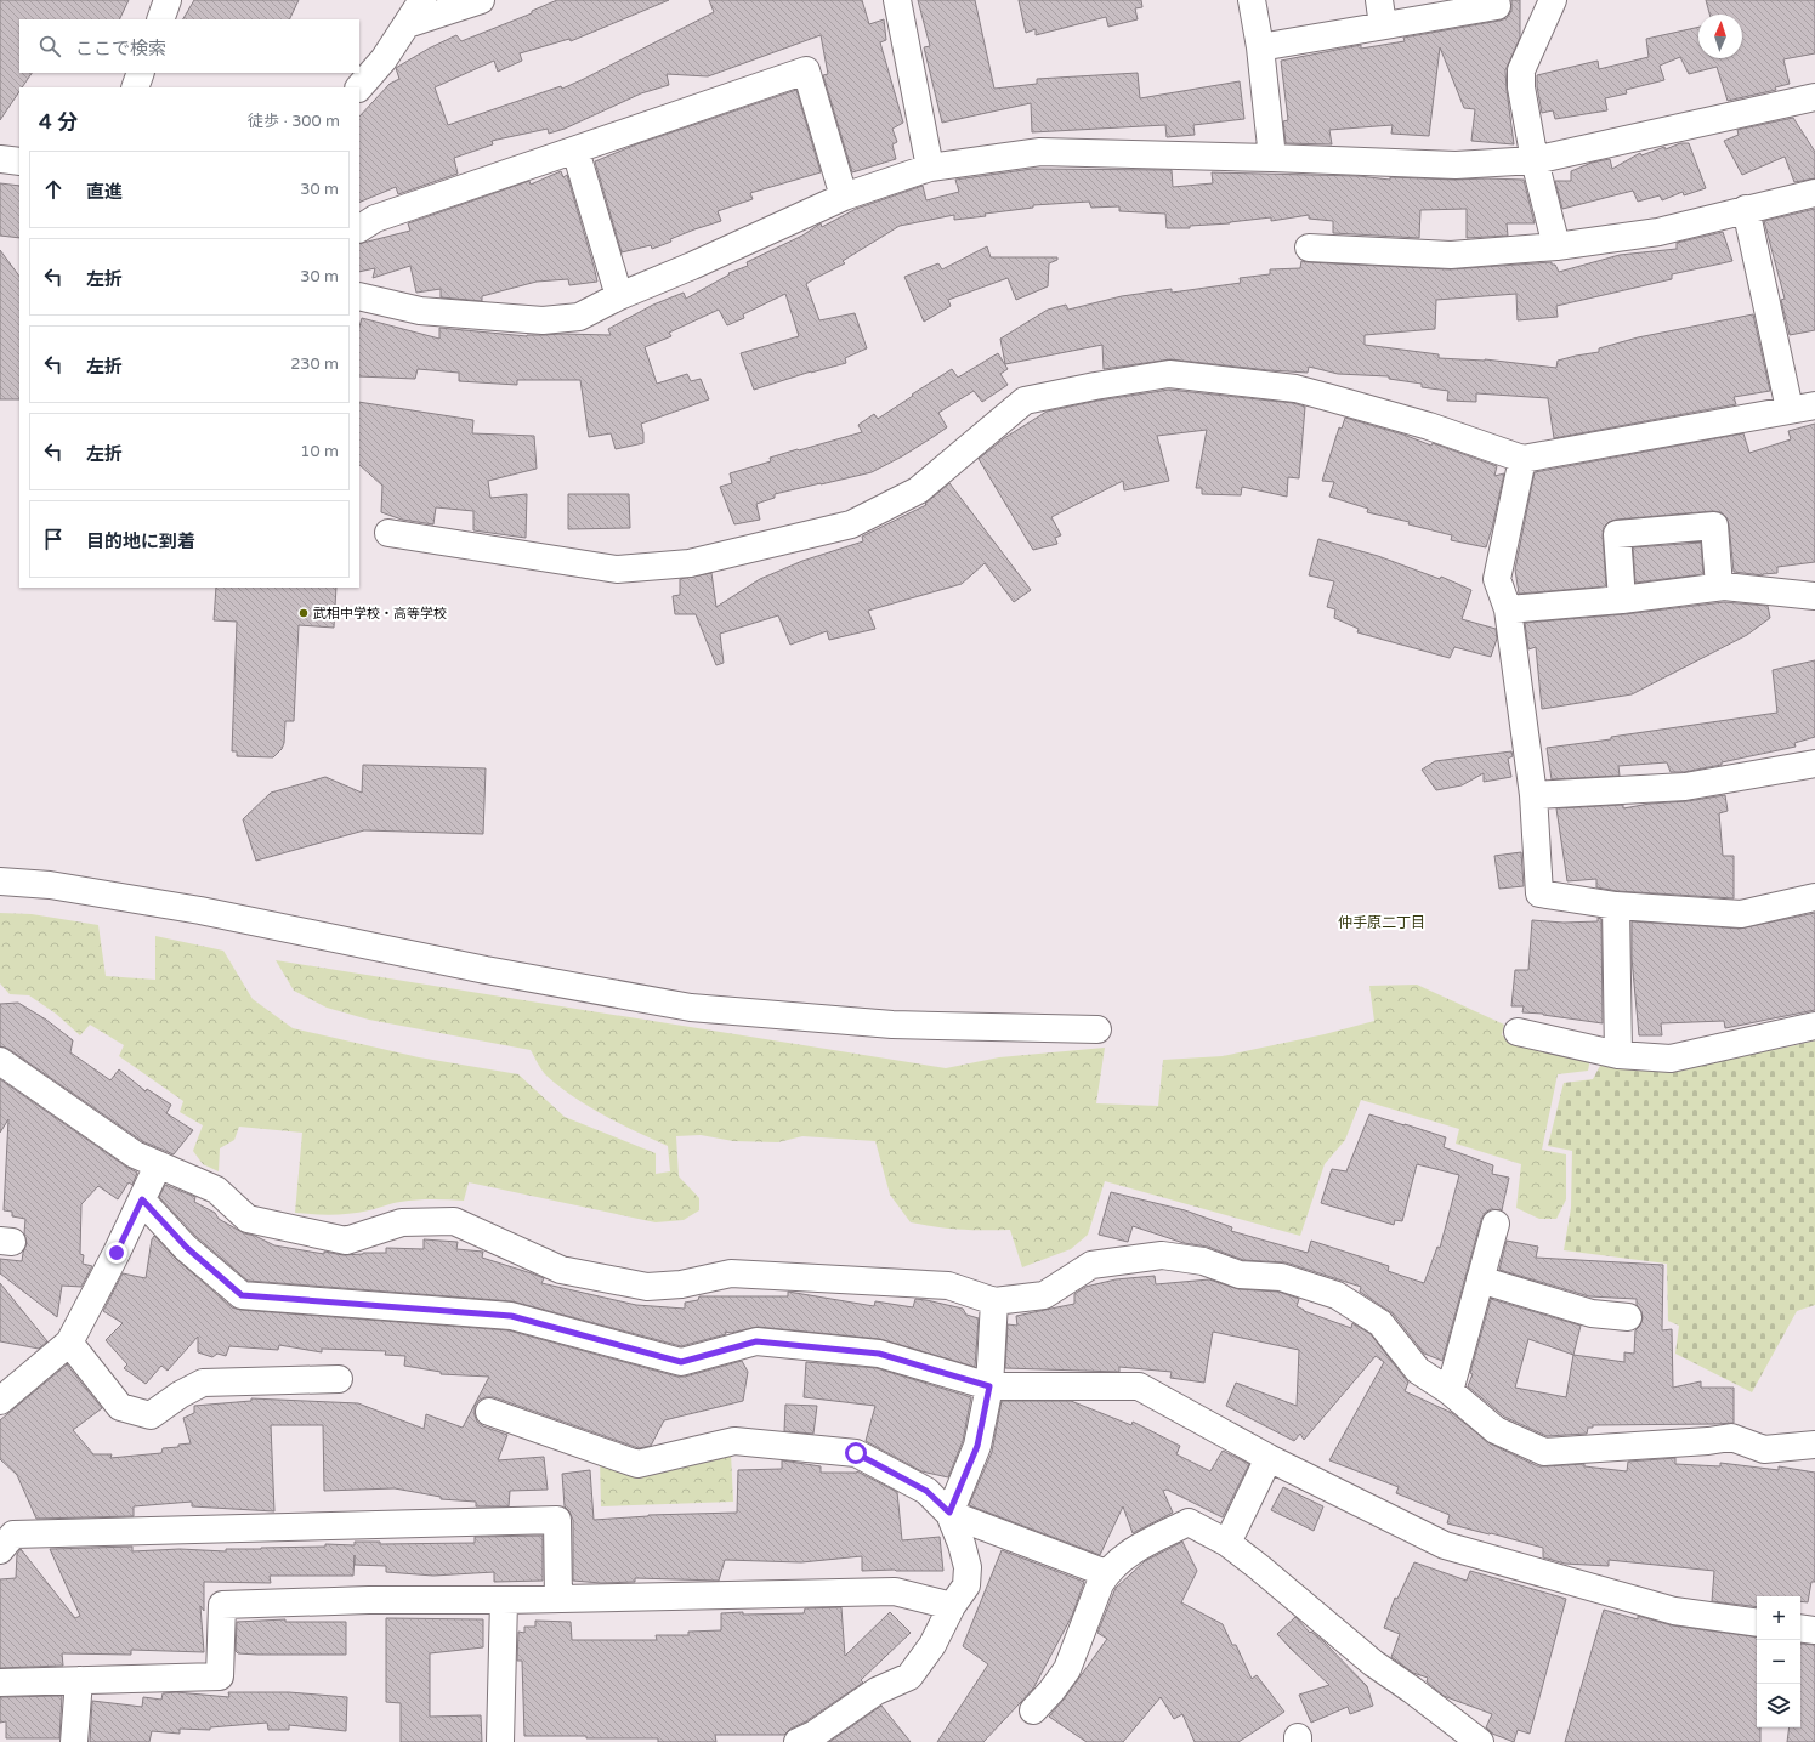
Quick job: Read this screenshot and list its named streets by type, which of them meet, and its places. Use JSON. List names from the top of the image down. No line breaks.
{"districts":["仲手原二丁目"],"places":["武相中学校・高等学校"],"north":"top","page":{"search":"ここで検索","heading":["4 分","徒歩 · 300 m"],"list":[["直進","30 m"],["左折","30 m"],["左折","230 m"],["左折","10 m"],"目的地に到着"],"map_buttons":["+","−"]}}
